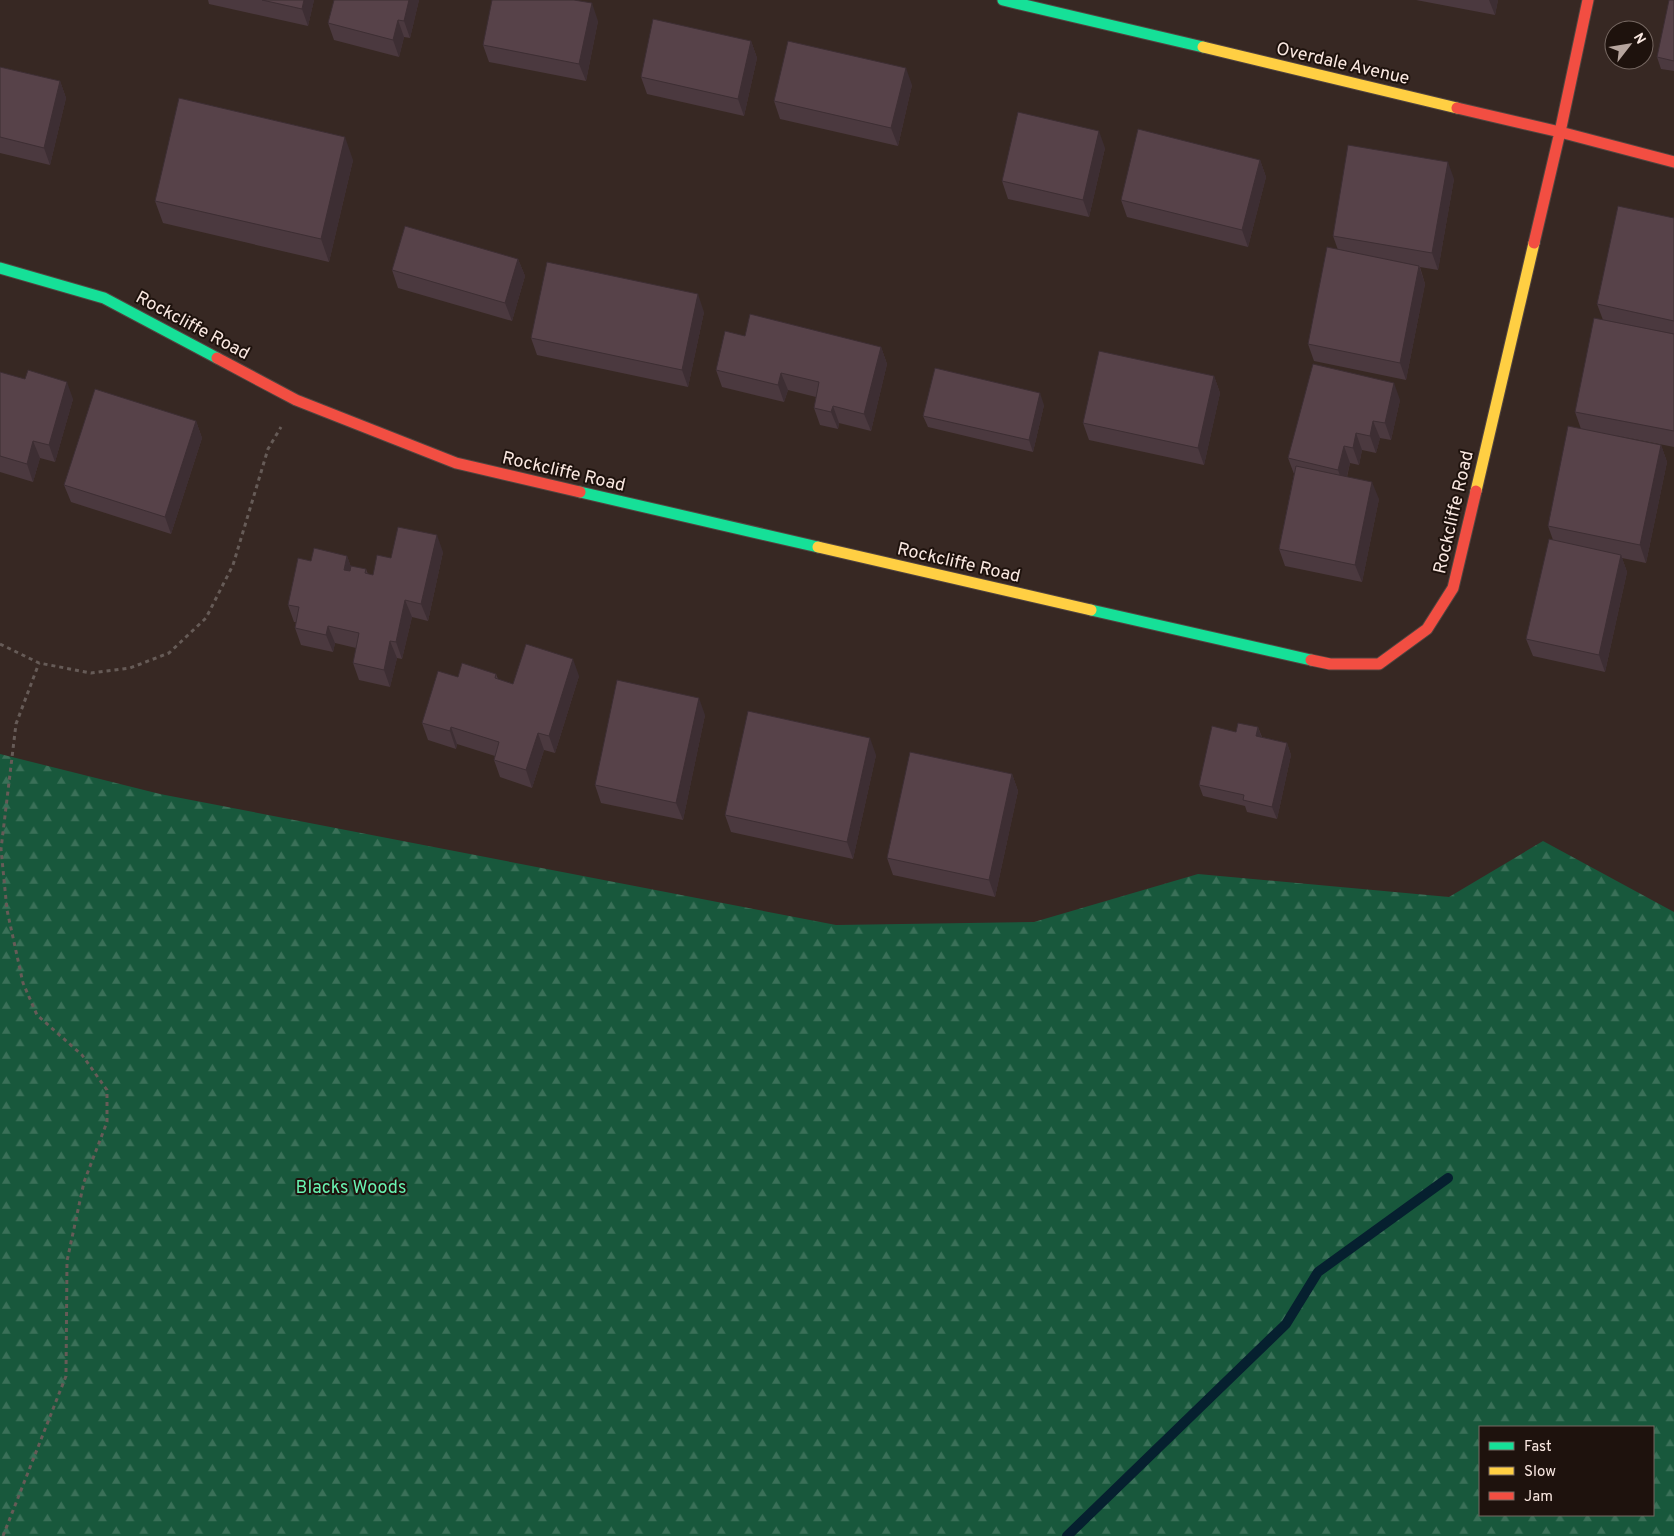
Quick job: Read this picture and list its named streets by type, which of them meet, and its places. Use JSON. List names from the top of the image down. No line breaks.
{"streets":{"street":["Overdale Avenue","Rockcliffe Road"]},"crossings":[["Overdale Avenue","Rockcliffe Road"]],"parks":["Blacks Woods"],"legend":["Fast","Slow","Jam"],"north":"top right"}
